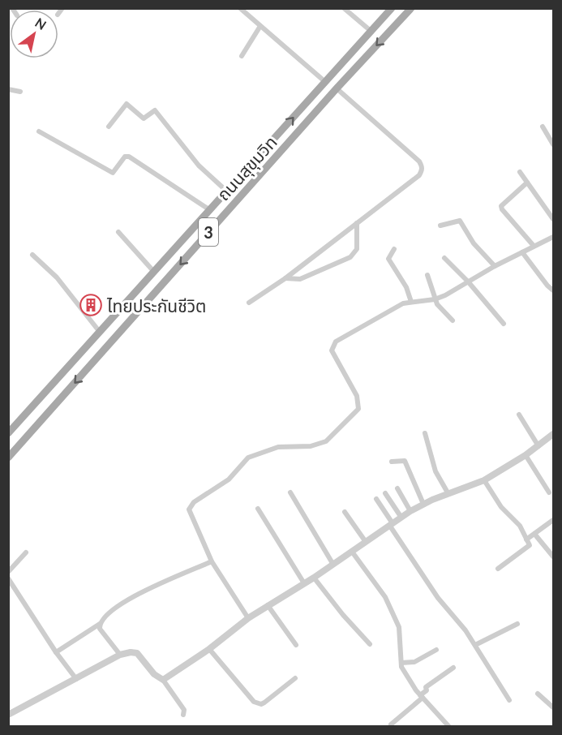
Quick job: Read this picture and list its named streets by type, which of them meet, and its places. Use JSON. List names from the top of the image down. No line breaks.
{"streets":{"main road":["ถนนสุขุมวิท","3"]},"places":{"building":["ไทยประกันชีวิต"]},"north":"top right"}
